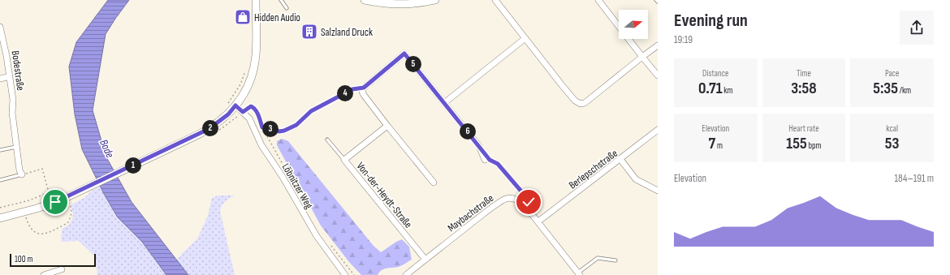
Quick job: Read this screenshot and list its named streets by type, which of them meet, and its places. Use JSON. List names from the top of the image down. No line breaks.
{"streets":{"street":["Bodestraße","Berlepschstraße","Löbnitzer Weg","Von-der-Heydt-Straße","Maybachstraße"]},"crossings":[["Berlepschstraße","Maybachstraße"],["Von-der-Heydt-Straße","Maybachstraße"]],"water":["Bode"],"places":{"shop":["Hidden Audio"],"building":["Salzland Druck"]},"scale_bar":"100 m","north":"right","page":{"heading":["Evening run","19:19"],"stats":[["Distance","0.71 km"],["Time","3:58"],["Pace","5:35 /km"],["Elevation","7 m"],["Heart rate","155 bpm"],["kcal","53"]],"pins":["5","4","2","3","6","1"],"chart":["Elevation","184–191 m"],"scale":"100 m"}}
